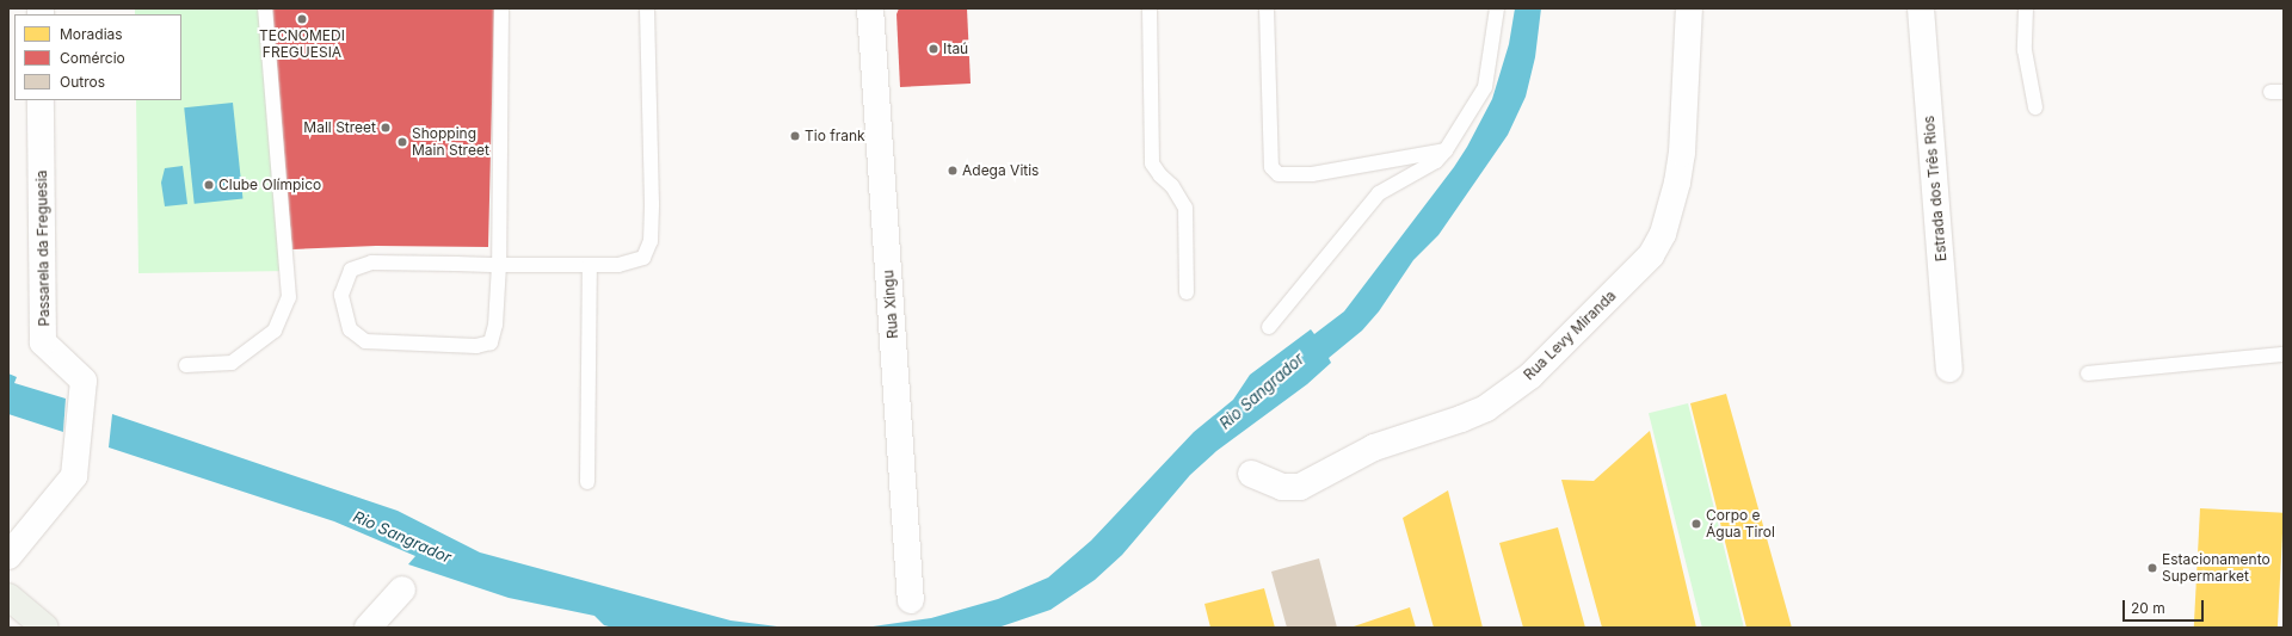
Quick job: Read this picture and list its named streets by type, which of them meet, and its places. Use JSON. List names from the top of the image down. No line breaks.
{"streets":{"street":["Estrada dos Três Rios","Passarela da Freguesia","Rua Xingu","Rua Levy Miranda"]},"water":["Rio Sangrador"],"places":["TECNOMEDI FREGUESIA","Itaú","Mall Street","Tio frank","Shopping Main Street","Adega Vitis","Clube Olímpico","Corpo e Água Tirol","Estacionamento Supermarket"],"legend":["Moradias","Comércio","Outros"],"scale_bar":"20 m"}
